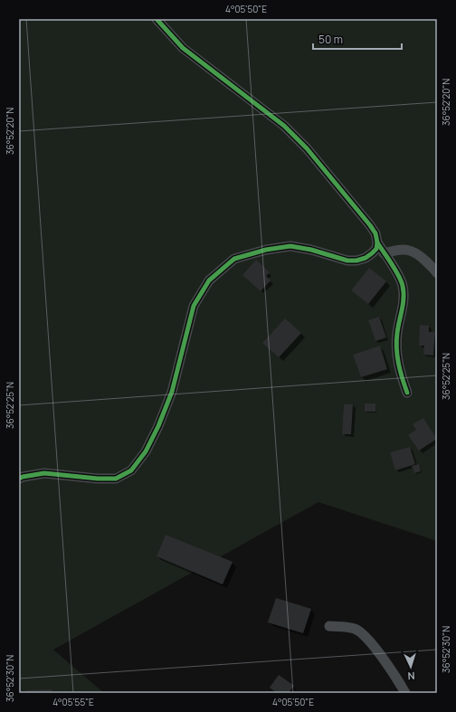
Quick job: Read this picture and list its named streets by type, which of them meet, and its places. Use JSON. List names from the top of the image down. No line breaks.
{"scale_bar":"50 m","north":"bottom","coordinates":["4°05'50\"E","36°52'20\"N","36°52'25\"N","36°52'30\"N","4°05'55\"E"]}
